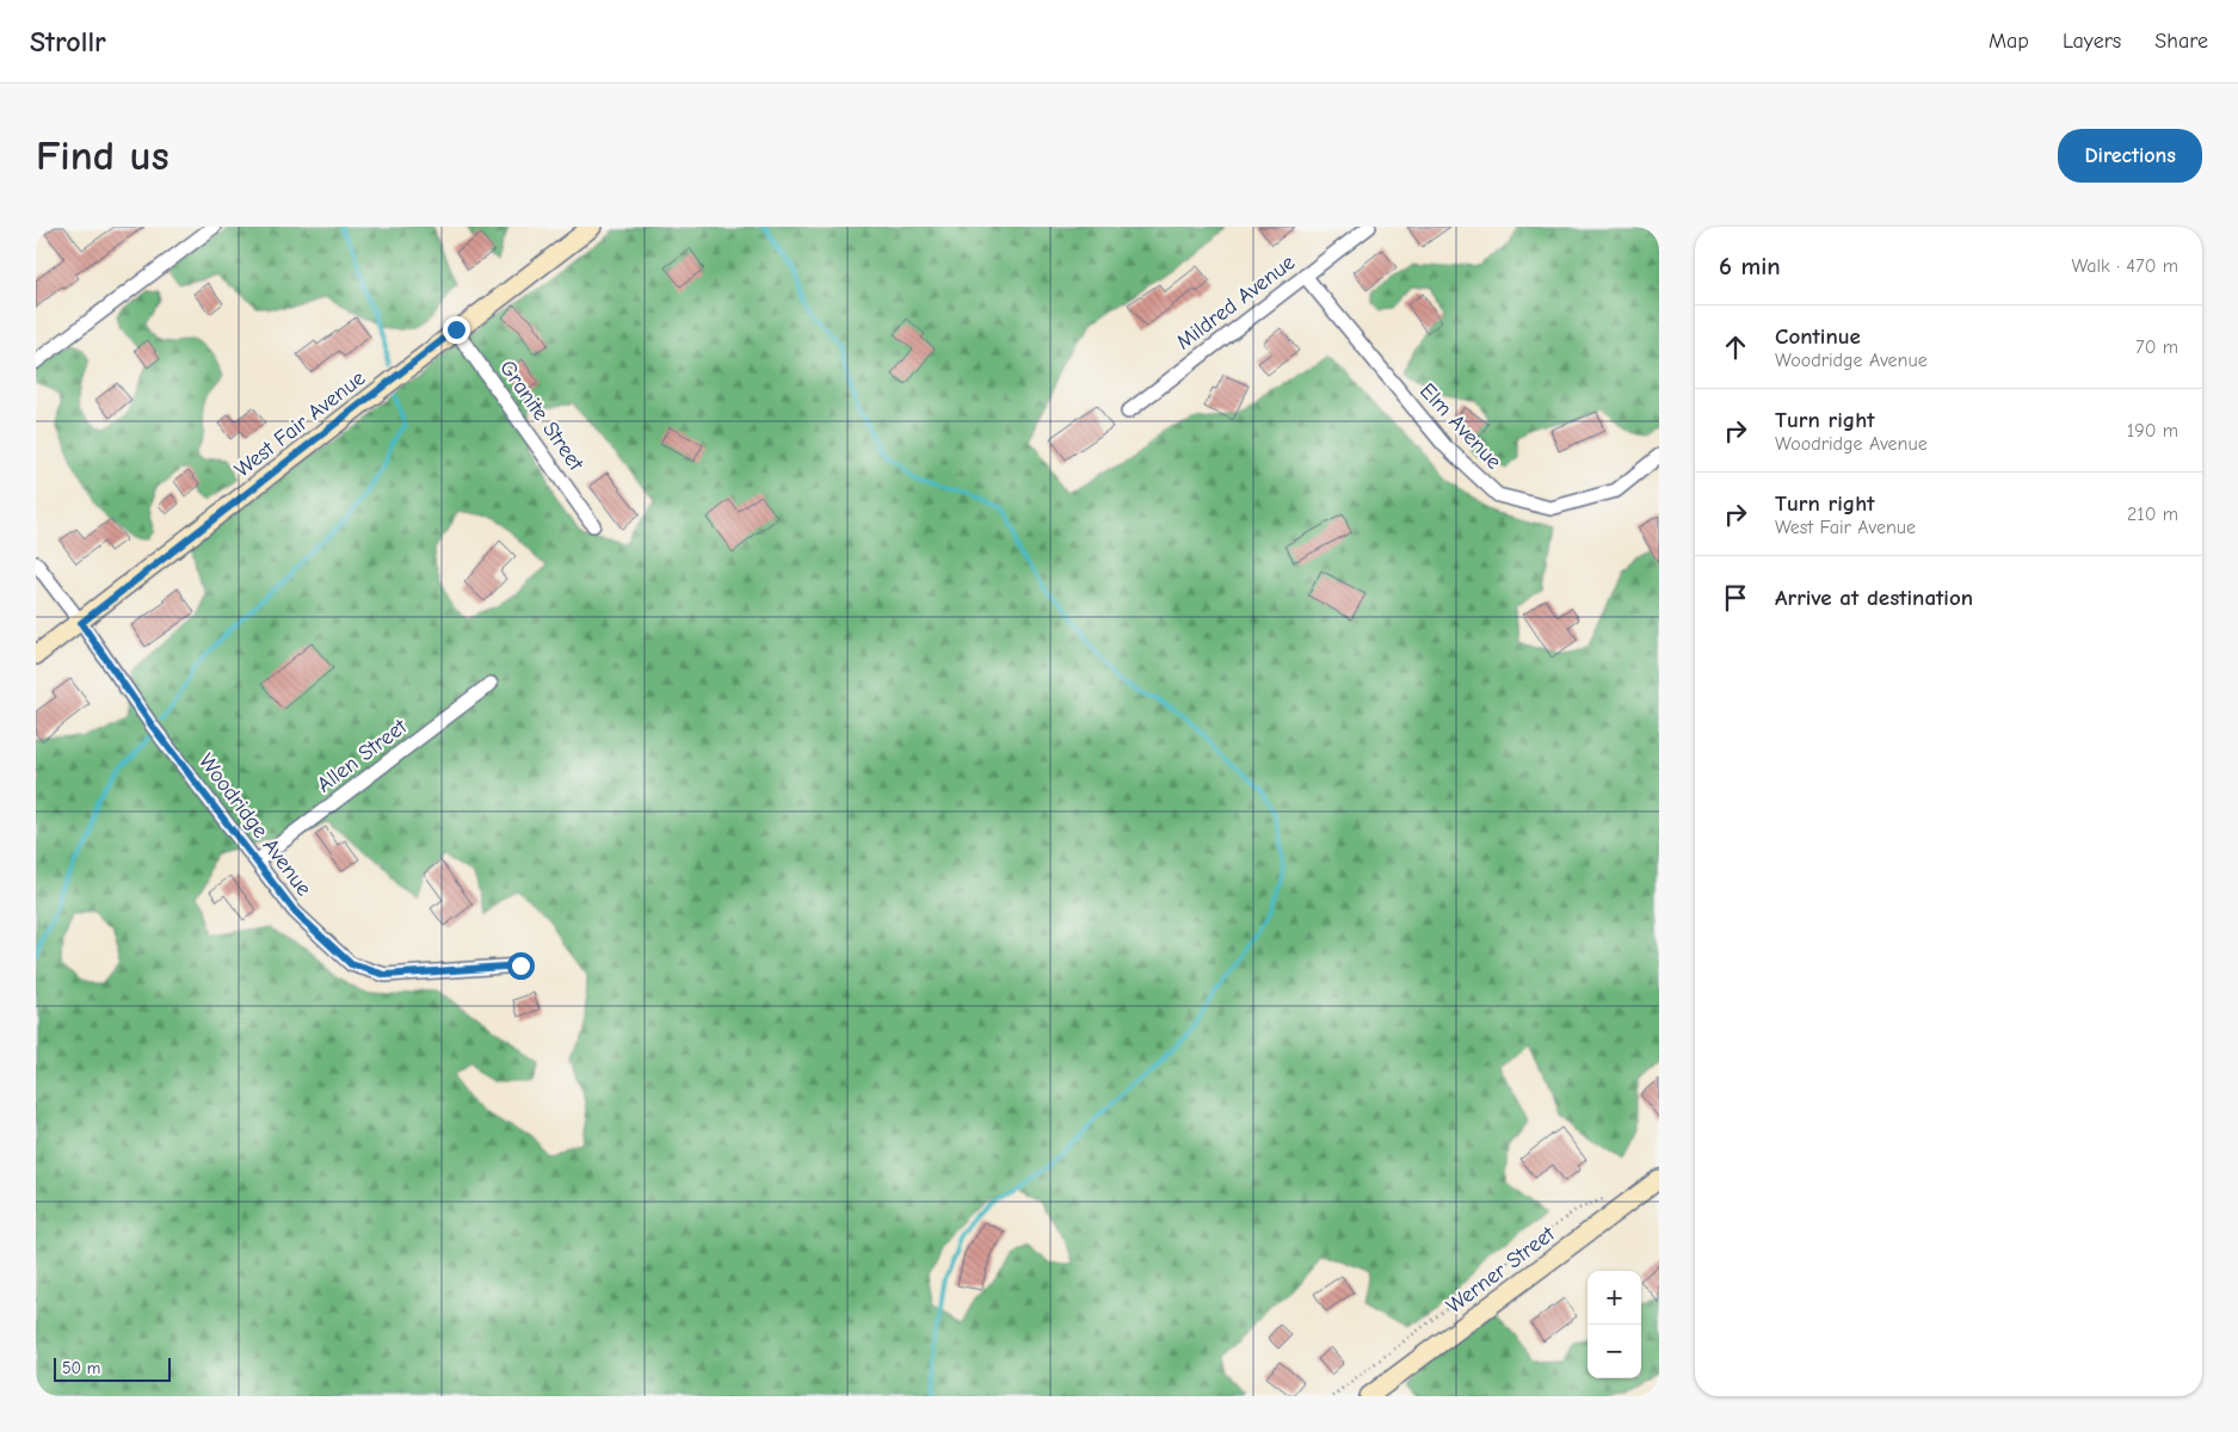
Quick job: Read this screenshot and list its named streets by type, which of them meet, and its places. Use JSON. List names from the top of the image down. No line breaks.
{"streets":{"street":["Mildred Avenue","Granite Street","West Fair Avenue","Elm Avenue","Allen Street","Woodridge Avenue","Werner Street"]},"crossings":[["Mildred Avenue","Elm Avenue"],["Granite Street","West Fair Avenue"],["West Fair Avenue","Woodridge Avenue"],["Allen Street","Woodridge Avenue"]],"scale_bar":"50 m","page":{"header":"Strollr","nav":["Map","Layers","Share"],"buttons":"Directions","title":"Find us","heading":["6 min","Walk · 470 m"],"list":[["Continue","Woodridge Avenue","70 m"],["Turn right","Woodridge Avenue","190 m"],["Turn right","West Fair Avenue","210 m"],"Arrive at destination"],"map_buttons":["+","−"],"scale":"50 m"}}
